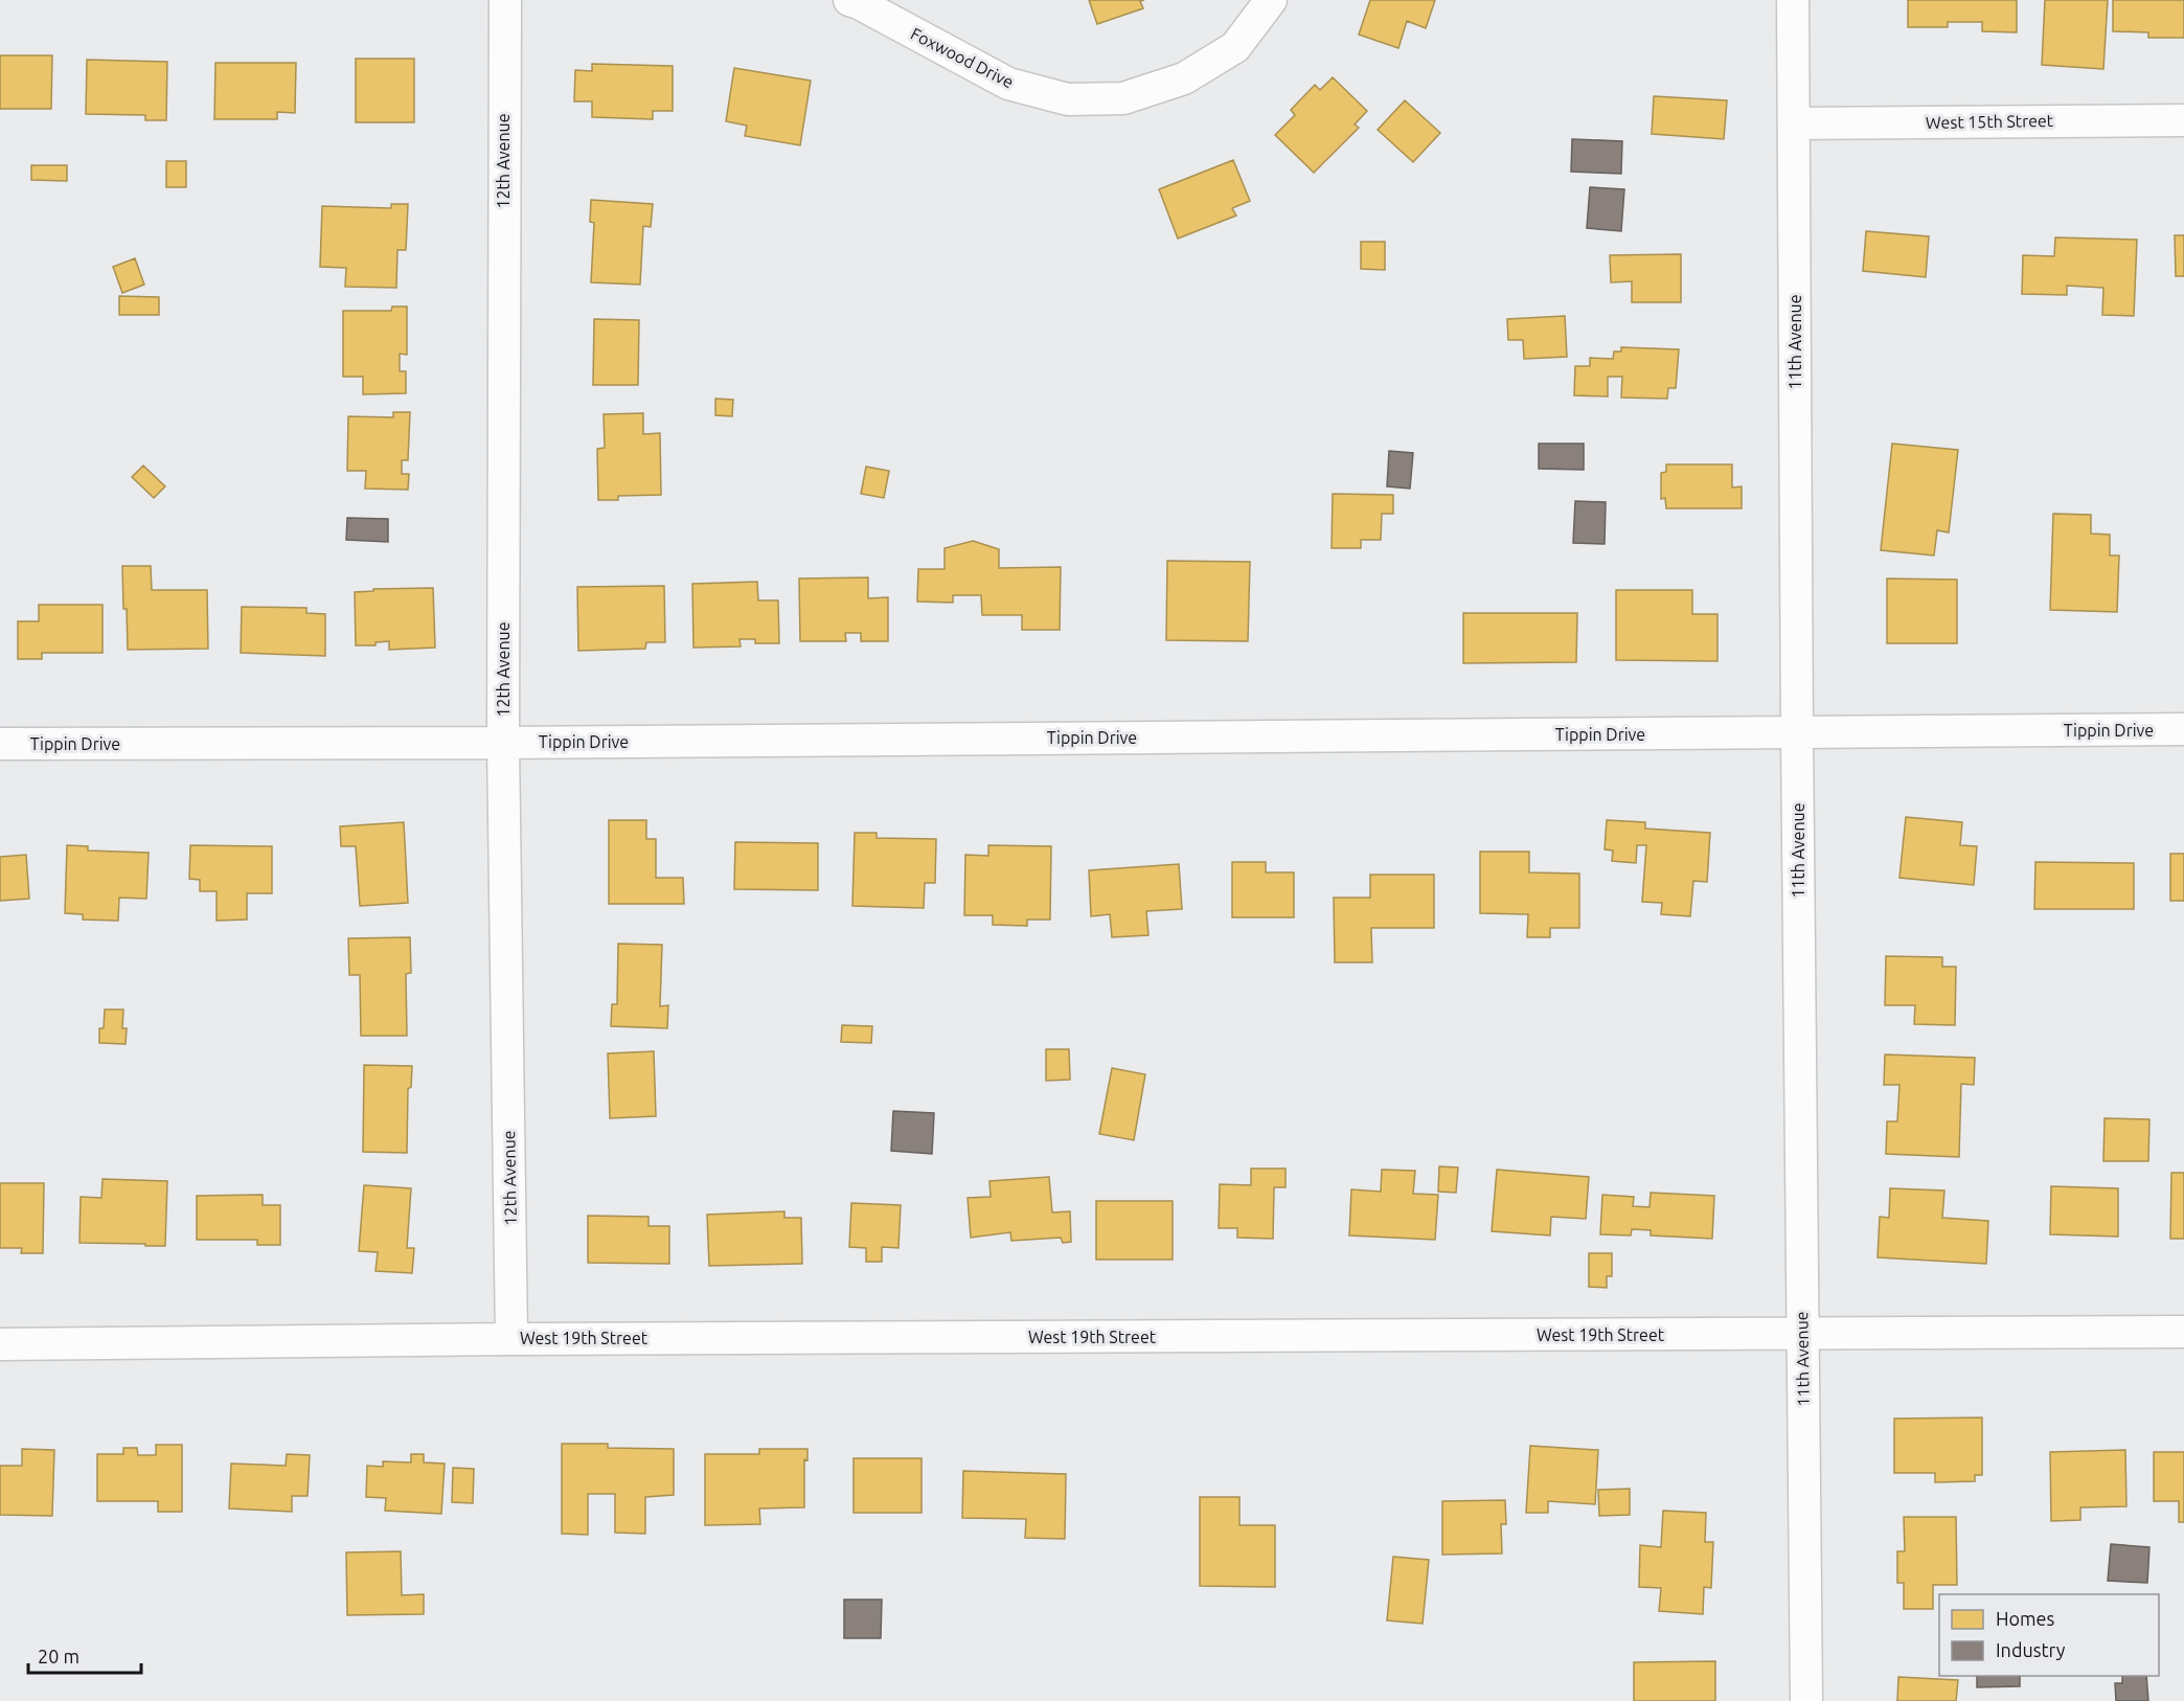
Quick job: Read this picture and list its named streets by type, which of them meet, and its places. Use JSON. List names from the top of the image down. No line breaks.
{"streets":{"street":["Foxwood Drive","West 15th Street","12th Avenue","11th Avenue","Tippin Drive","West 19th Street"]},"crossings":[["West 15th Street","11th Avenue"],["12th Avenue","Tippin Drive"],["12th Avenue","West 19th Street"],["11th Avenue","Tippin Drive"],["11th Avenue","West 19th Street"]],"legend":["Homes","Industry"],"scale_bar":"20 m"}
